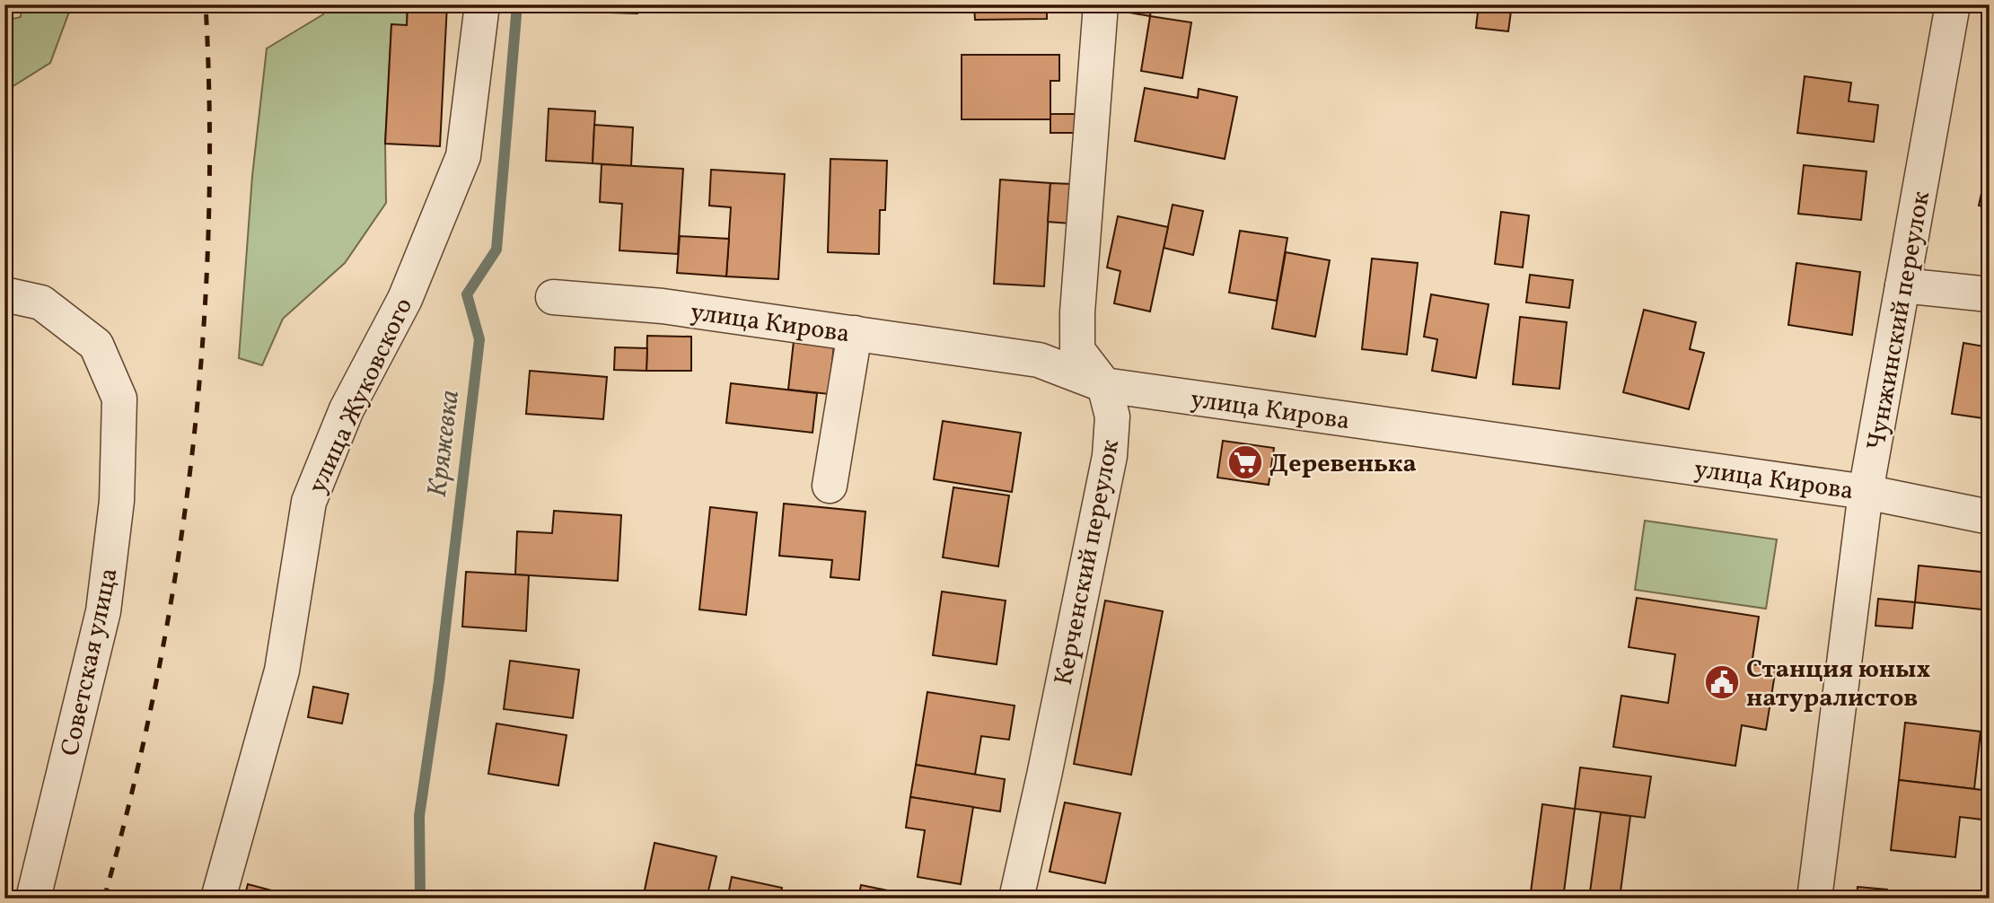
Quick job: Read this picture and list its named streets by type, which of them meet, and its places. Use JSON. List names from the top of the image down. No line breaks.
{"streets":{"street":["Чунжинский переулок","улица Кирова","улица Жуковского","Керченский переулок","Советская улица"]},"crossings":[["Чунжинский переулок","улица Кирова"],["улица Кирова","Керченский переулок"]],"water":["Кряжевка"],"places":{"supermarket":["Деревенька"],"public building":["Станция юных натуралистов"]}}
